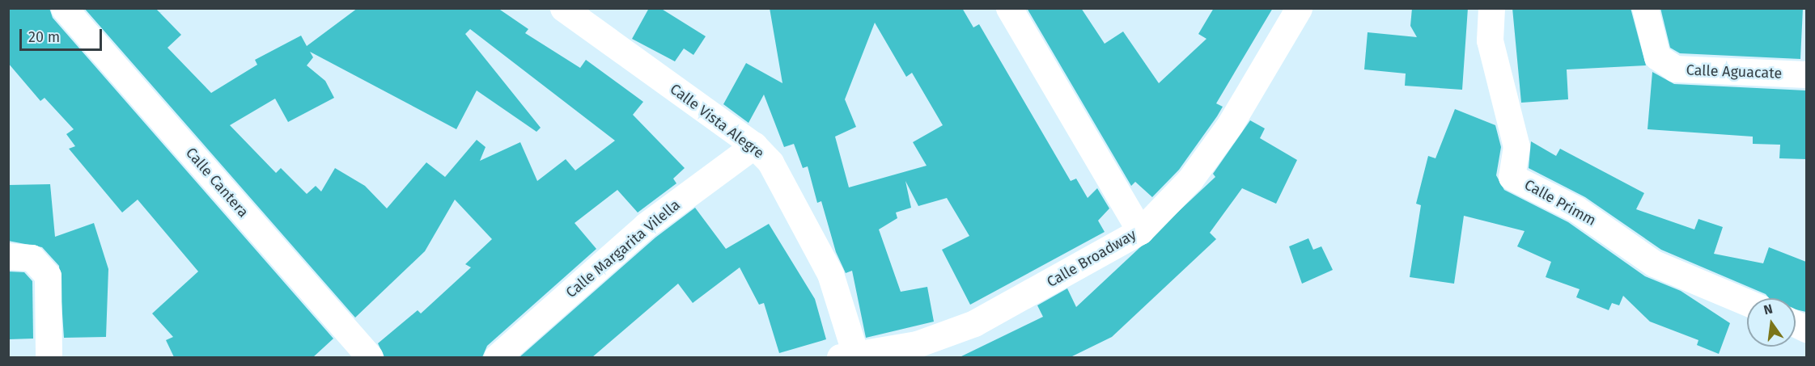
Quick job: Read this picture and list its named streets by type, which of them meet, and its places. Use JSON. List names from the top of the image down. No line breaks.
{"streets":{"street":["Calle Aguacate","Calle Vista Alegre","Calle Cantera","Calle Primm","Calle Margarita Vilella","Calle Broadway"]},"crossings":[["Calle Vista Alegre","Calle Margarita Vilella"],["Calle Vista Alegre","Calle Broadway"]],"scale_bar":"20 m","north":"top"}
